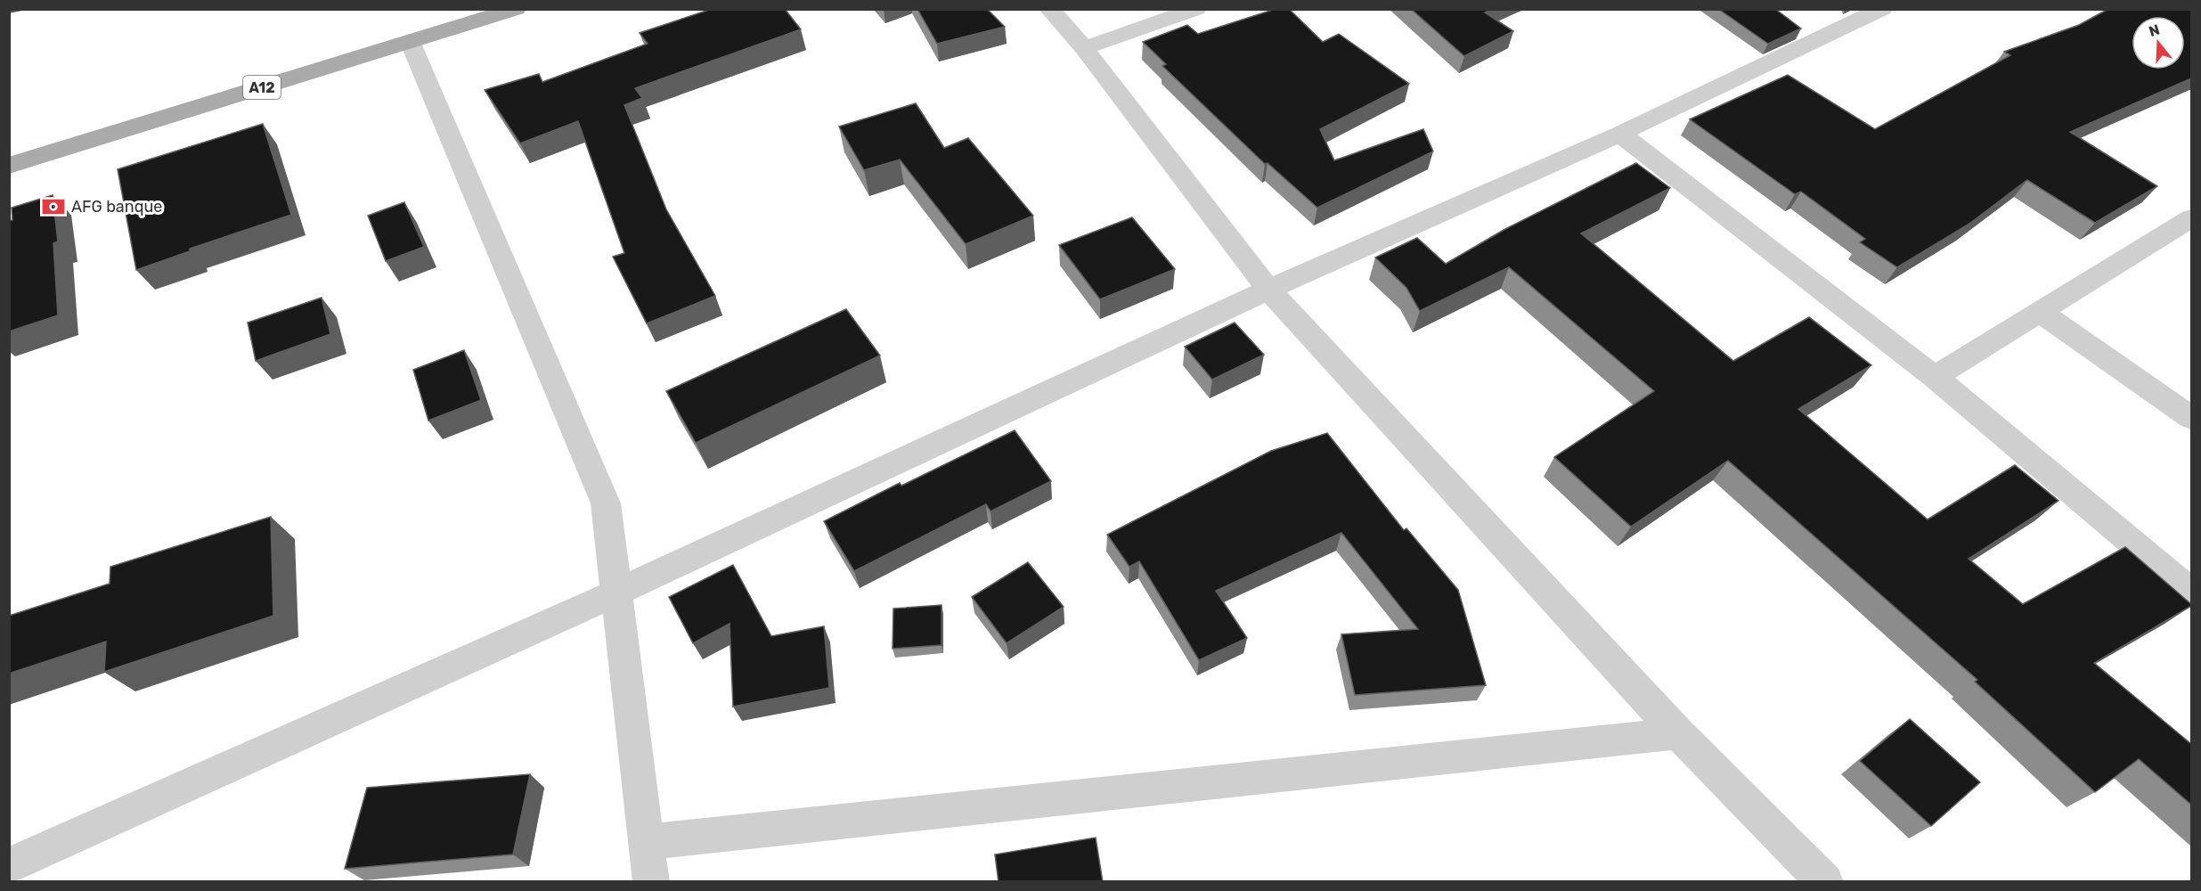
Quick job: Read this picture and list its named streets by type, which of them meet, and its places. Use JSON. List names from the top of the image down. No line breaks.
{"streets":{"main road":["A12"]},"places":{"bank":["AFG banque"]},"north":"top"}
